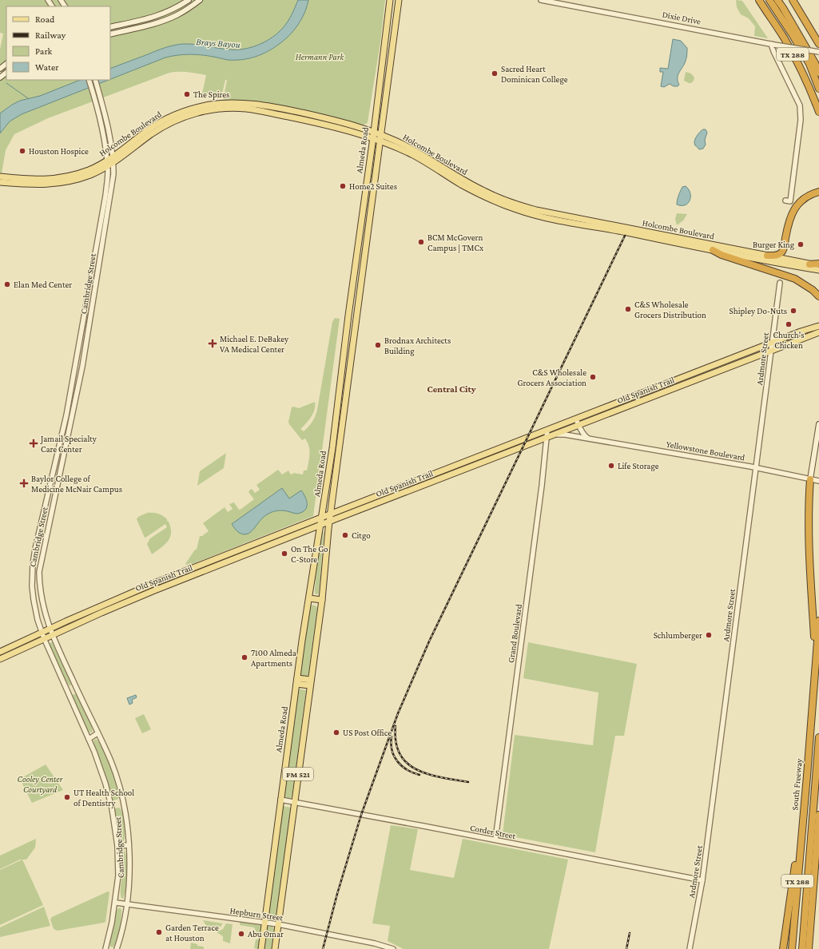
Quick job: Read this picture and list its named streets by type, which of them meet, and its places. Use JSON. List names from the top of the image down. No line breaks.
{"streets":{"highway":["TX 288","South Freeway"],"main road":["Holcombe Boulevard","Almeda Road","Old Spanish Trail","FM 521"],"street":["Dixie Drive","Cambridge Street","Ardmore Street","Yellowstone Boulevard","Grand Boulevard","Corder Street","Hepburn Street"]},"crossings":[["Holcombe Boulevard","Almeda Road"],["Holcombe Boulevard","Cambridge Street"],["Almeda Road","Old Spanish Trail"],["Almeda Road","Corder Street"],["Almeda Road","Hepburn Street"],["Cambridge Street","Old Spanish Trail"],["Cambridge Street","Hepburn Street"],["Ardmore Street","Old Spanish Trail"],["Ardmore Street","Yellowstone Boulevard"],["Ardmore Street","Corder Street"],["Old Spanish Trail","Yellowstone Boulevard"],["Old Spanish Trail","Grand Boulevard"],["Grand Boulevard","Corder Street"]],"districts":["Central City"],"water":["Brays Bayou"],"parks":["Hermann Park","Cooley Center Courtyard"],"places":{"other":["Sacred Heart Dominican College","The Spires","Houston Hospice","Home2 Suites","BCM McGovern Campus | TMCx","Burger King","Elan Med Center","C&S Wholesale Grocers Distribution","Shipley Do-Nuts","Church's Chicken","Brodnax Architects Building","C&S Wholesale Grocers Association","Life Storage","Citgo","On The Go C-Store","Schlumberger","7100 Almeda Apartments","US Post Office","UT Health School of Dentistry","Garden Terrace at Houston","Abu Omar"],"health":["Michael E. DeBakey VA Medical Center","Jamail Specialty Care Center","Baylor College of Medicine McNair Campus"]},"legend":["Road","Railway","Park","Water"]}
